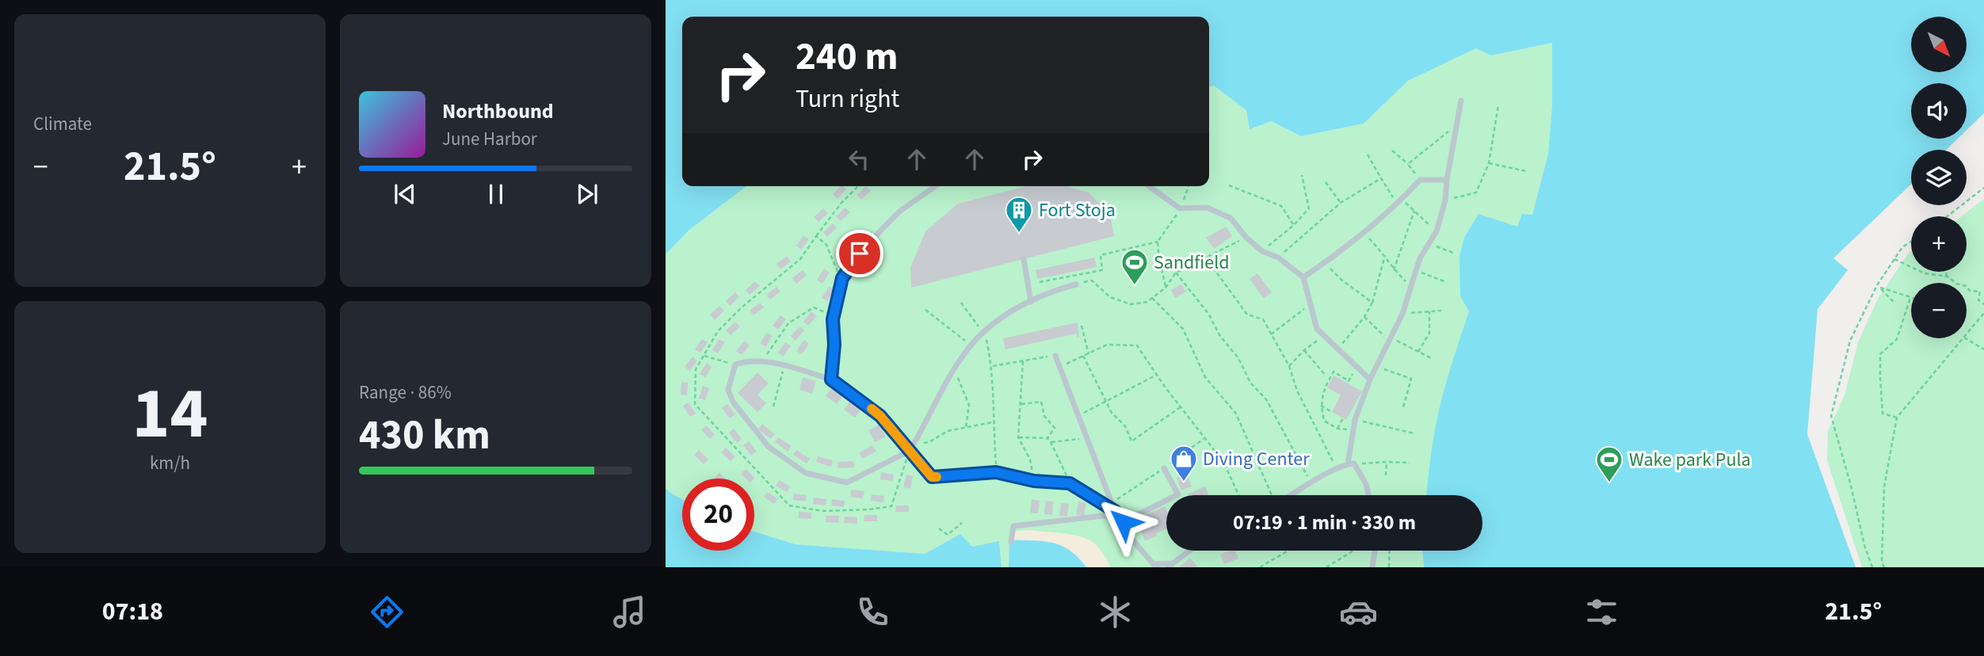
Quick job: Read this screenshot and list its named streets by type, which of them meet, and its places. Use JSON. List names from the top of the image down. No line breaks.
{"places":{"building":["Fort Stoja"],"sports":["Sandfield","Wake park Pula"],"shop":["Diving Center"]},"north":"bottom right","page":{"tile":["Climate",["14","km/h"],["Range · 86%","430 km"]],"map_buttons":["+","−"],"turn":["240 m","Turn right"],"song":["Northbound","June Harbor"],"heat":["−","21.5°","+"],"limit":"20","trip":"07:19 · 1 min · 330 m","tabs":["07:18","21.5°"]}}
